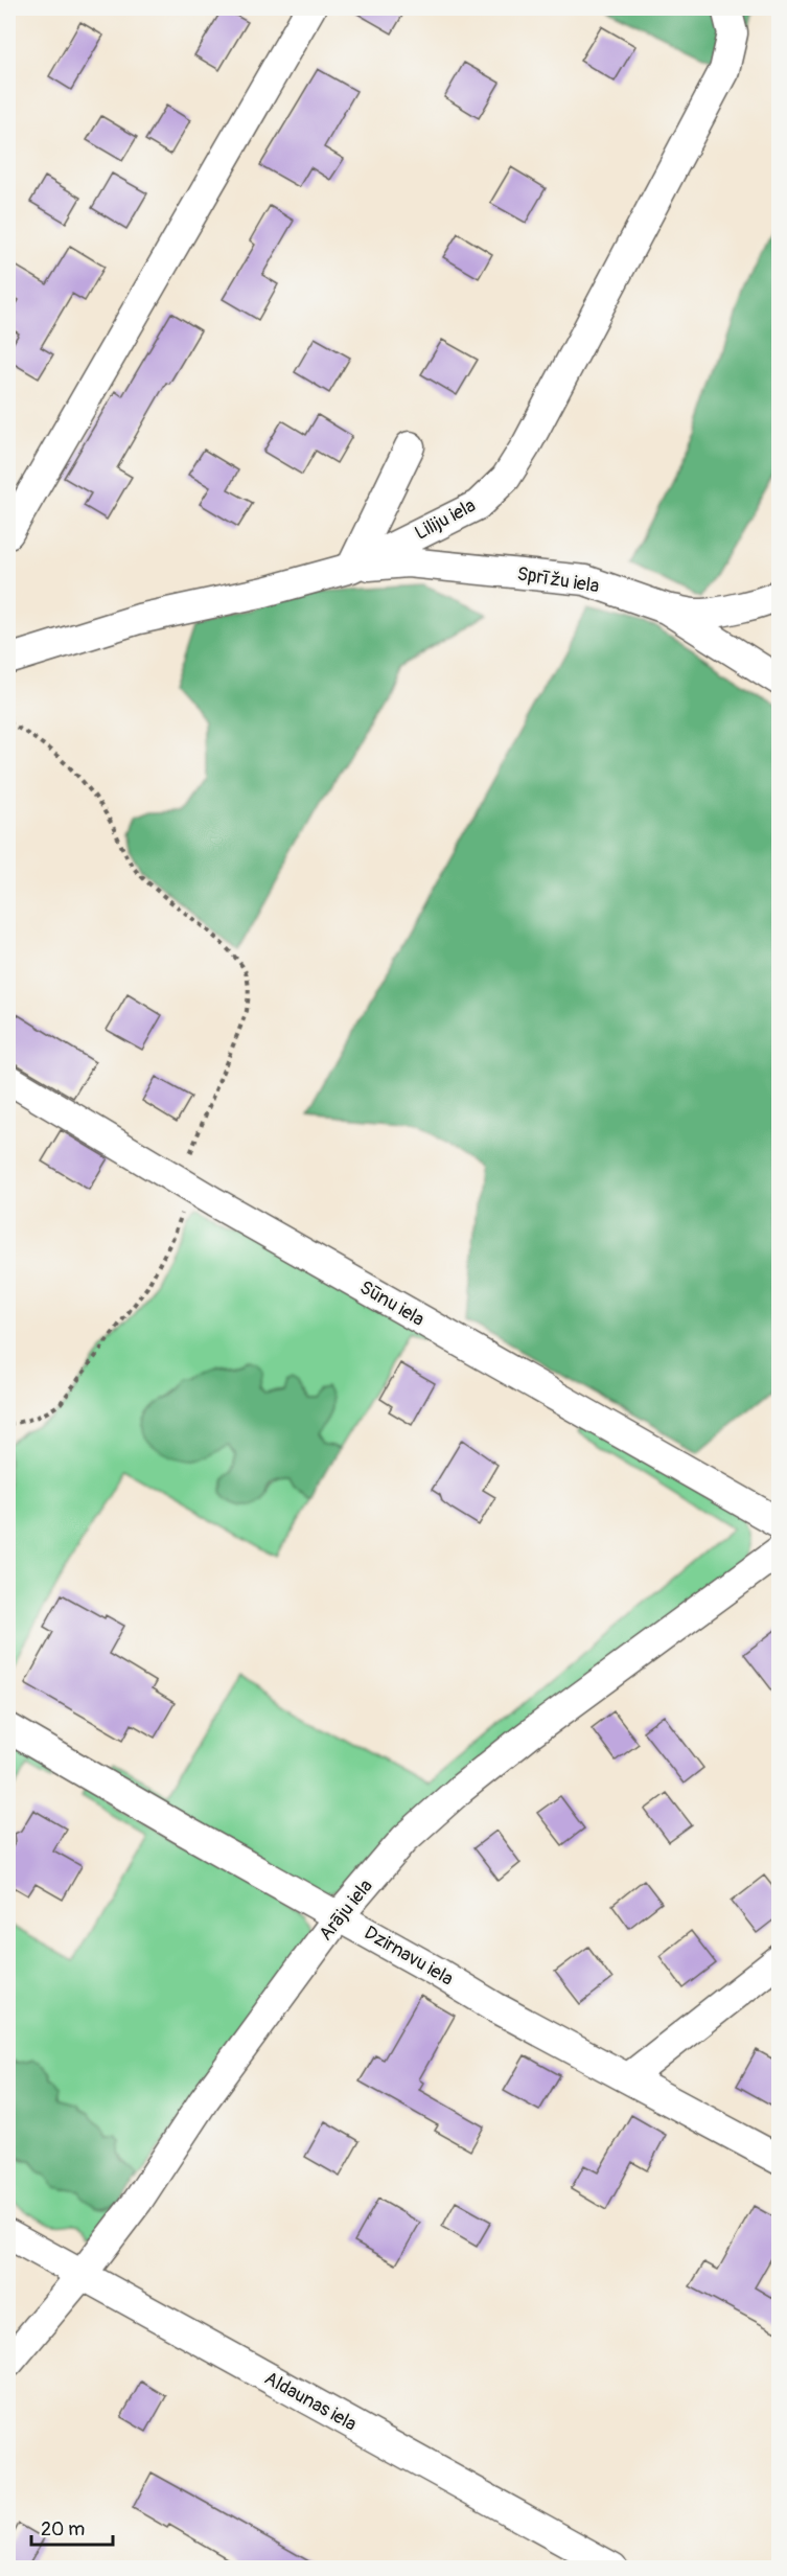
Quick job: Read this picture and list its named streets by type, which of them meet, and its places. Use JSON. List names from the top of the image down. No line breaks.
{"streets":{"street":["Liliju iela","Sprīžu iela","Sūnu iela","Arāju iela","Dzirnavu iela","Aldaunas iela"]},"crossings":[["Liliju iela","Sprīžu iela"],["Arāju iela","Dzirnavu iela"],["Arāju iela","Aldaunas iela"]],"scale_bar":"20 m"}
